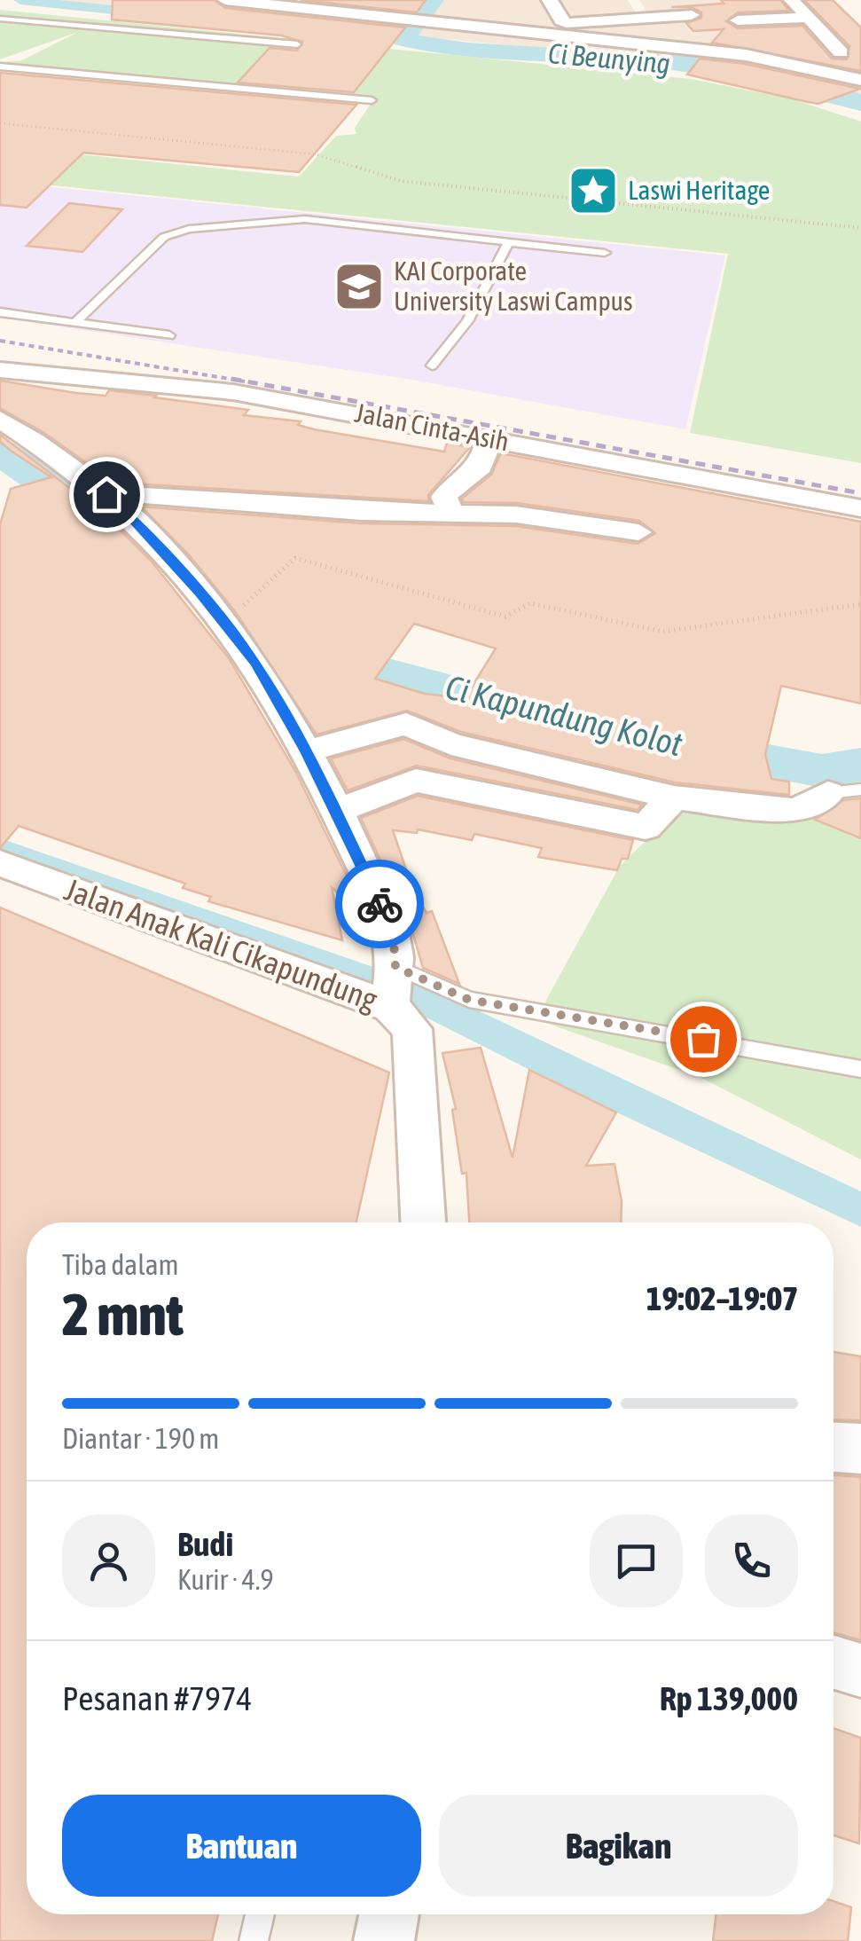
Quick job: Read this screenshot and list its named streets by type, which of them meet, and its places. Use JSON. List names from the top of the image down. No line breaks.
{"streets":{"street":["Jalan Cinta-Asih","Jalan Anak Kali Cikapundung"]},"water":["Ci Beunying","Ci Kapundung Kolot"],"places":{"place":["Laswi Heritage"],"school or university":["KAI Corporate University Laswi Campus"]},"page":{"heading":["2 mnt","Tiba dalam","19:02–19:07"],"panel":["Budi","Kurir · 4.9","Pesanan #7974","Rp 139,000"],"bar":"Diantar · 190 m","buttons":["Bantuan","Bagikan"]}}
